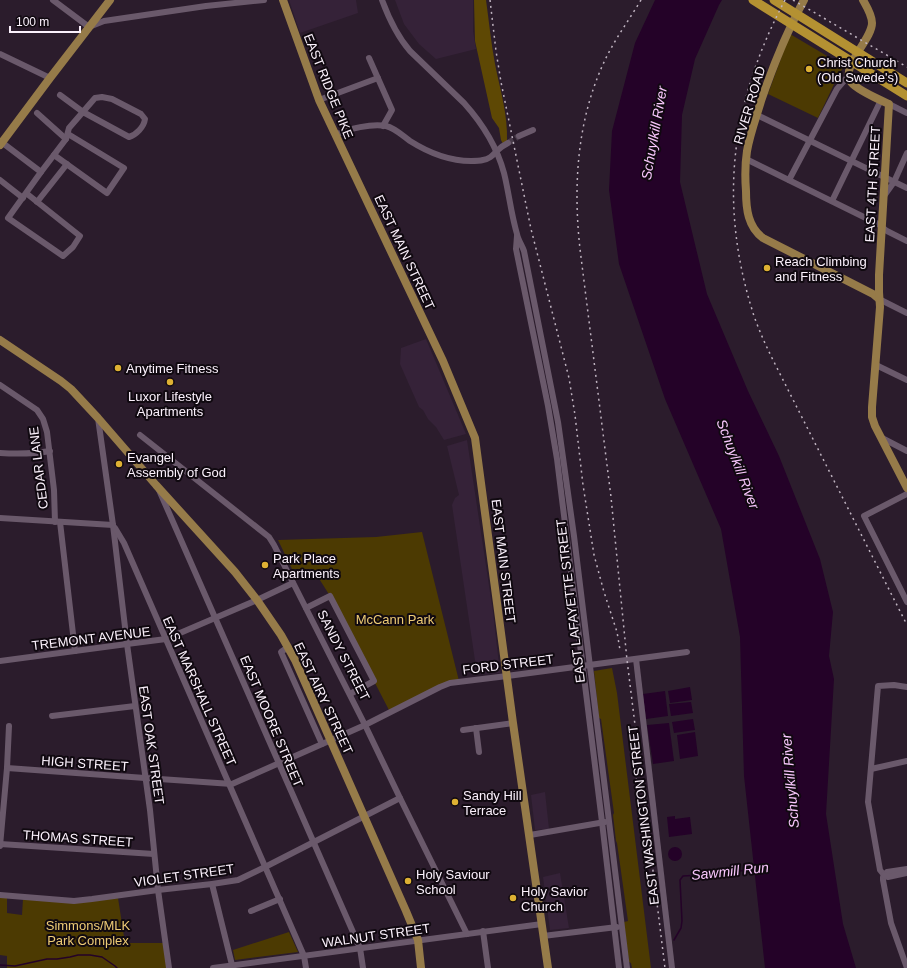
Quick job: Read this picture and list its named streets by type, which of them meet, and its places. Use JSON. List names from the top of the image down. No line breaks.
{"streets":{"main road":["EAST RIDGE PIKE","RIVER ROAD","EAST 4TH STREET","EAST MAIN STREET","EAST AIRY STREET"],"street":["CEDAR LANE","EAST LAFAYETTE STREET","TREMONT AVENUE","SANDY STREET","FORD STREET","EAST MARSHALL STREET","EAST MOORE STREET","EAST OAK STREET","HIGH STREET","EAST WASHINGTON STREET","THOMAS STREET","VIOLET STREET","WALNUT STREET"]},"crossings":[["EAST RIDGE PIKE","EAST MAIN STREET"],["RIVER ROAD","EAST 4TH STREET"],["EAST MAIN STREET","FORD STREET"],["EAST MAIN STREET","WALNUT STREET"],["CEDAR LANE","TREMONT AVENUE"],["EAST LAFAYETTE STREET","FORD STREET"],["TREMONT AVENUE","SANDY STREET"],["TREMONT AVENUE","EAST MARSHALL STREET"],["TREMONT AVENUE","EAST AIRY STREET"],["TREMONT AVENUE","EAST MOORE STREET"],["TREMONT AVENUE","EAST OAK STREET"],["SANDY STREET","FORD STREET"],["SANDY STREET","HIGH STREET"],["SANDY STREET","VIOLET STREET"],["SANDY STREET","WALNUT STREET"],["FORD STREET","HIGH STREET"],["FORD STREET","EAST WASHINGTON STREET"],["EAST MARSHALL STREET","EAST AIRY STREET"],["EAST MARSHALL STREET","EAST OAK STREET"],["EAST MARSHALL STREET","HIGH STREET"],["EAST MARSHALL STREET","VIOLET STREET"],["EAST MARSHALL STREET","WALNUT STREET"],["EAST AIRY STREET","EAST MOORE STREET"],["EAST AIRY STREET","HIGH STREET"],["EAST AIRY STREET","VIOLET STREET"],["EAST AIRY STREET","WALNUT STREET"],["EAST MOORE STREET","HIGH STREET"],["EAST MOORE STREET","VIOLET STREET"],["EAST MOORE STREET","WALNUT STREET"],["EAST OAK STREET","HIGH STREET"],["EAST OAK STREET","THOMAS STREET"],["EAST OAK STREET","VIOLET STREET"]],"water":["Schuylkill River","Sawmill Run"],"parks":["McCann Park","Simmons/MLK Park Complex"],"places":["Christ Church (Old Swede's)","Reach Climbing and Fitness","Anytime Fitness","Luxor Lifestyle Apartments","Evangel Assembly of God","Park Place Apartments","Sandy Hill Terrace","Holy Saviour School","Holy Savior Church"],"scale_bar":"100 m"}
